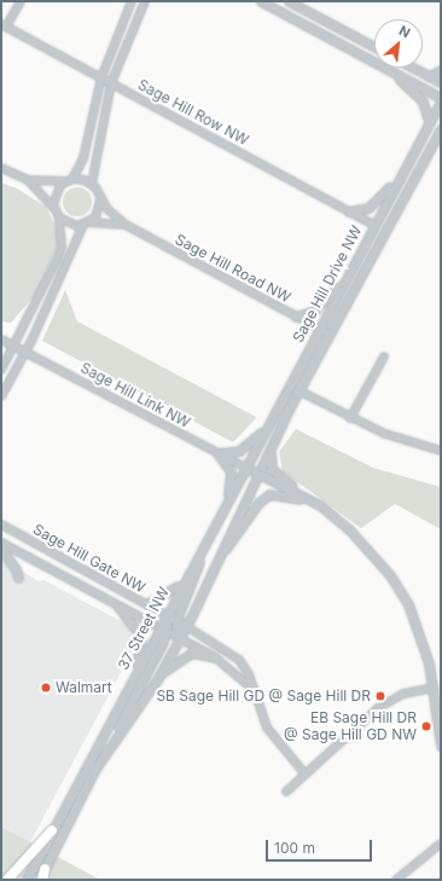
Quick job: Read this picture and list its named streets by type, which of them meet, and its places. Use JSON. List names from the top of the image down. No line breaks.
{"streets":{"street":["Sage Hill Row NW","Sage Hill Road NW","Sage Hill Drive NW","Sage Hill Link NW","Sage Hill Gate NW","37 Street NW"]},"crossings":[["Sage Hill Row NW","Sage Hill Drive NW"],["Sage Hill Road NW","Sage Hill Drive NW"],["Sage Hill Drive NW","Sage Hill Link NW"],["Sage Hill Drive NW","37 Street NW"],["Sage Hill Link NW","37 Street NW"],["Sage Hill Gate NW","37 Street NW"]],"places":["Walmart","SB Sage Hill GD @ Sage Hill DR","EB Sage Hill DR @ Sage Hill GD NW"],"scale_bar":"100 m","north":"top right"}
